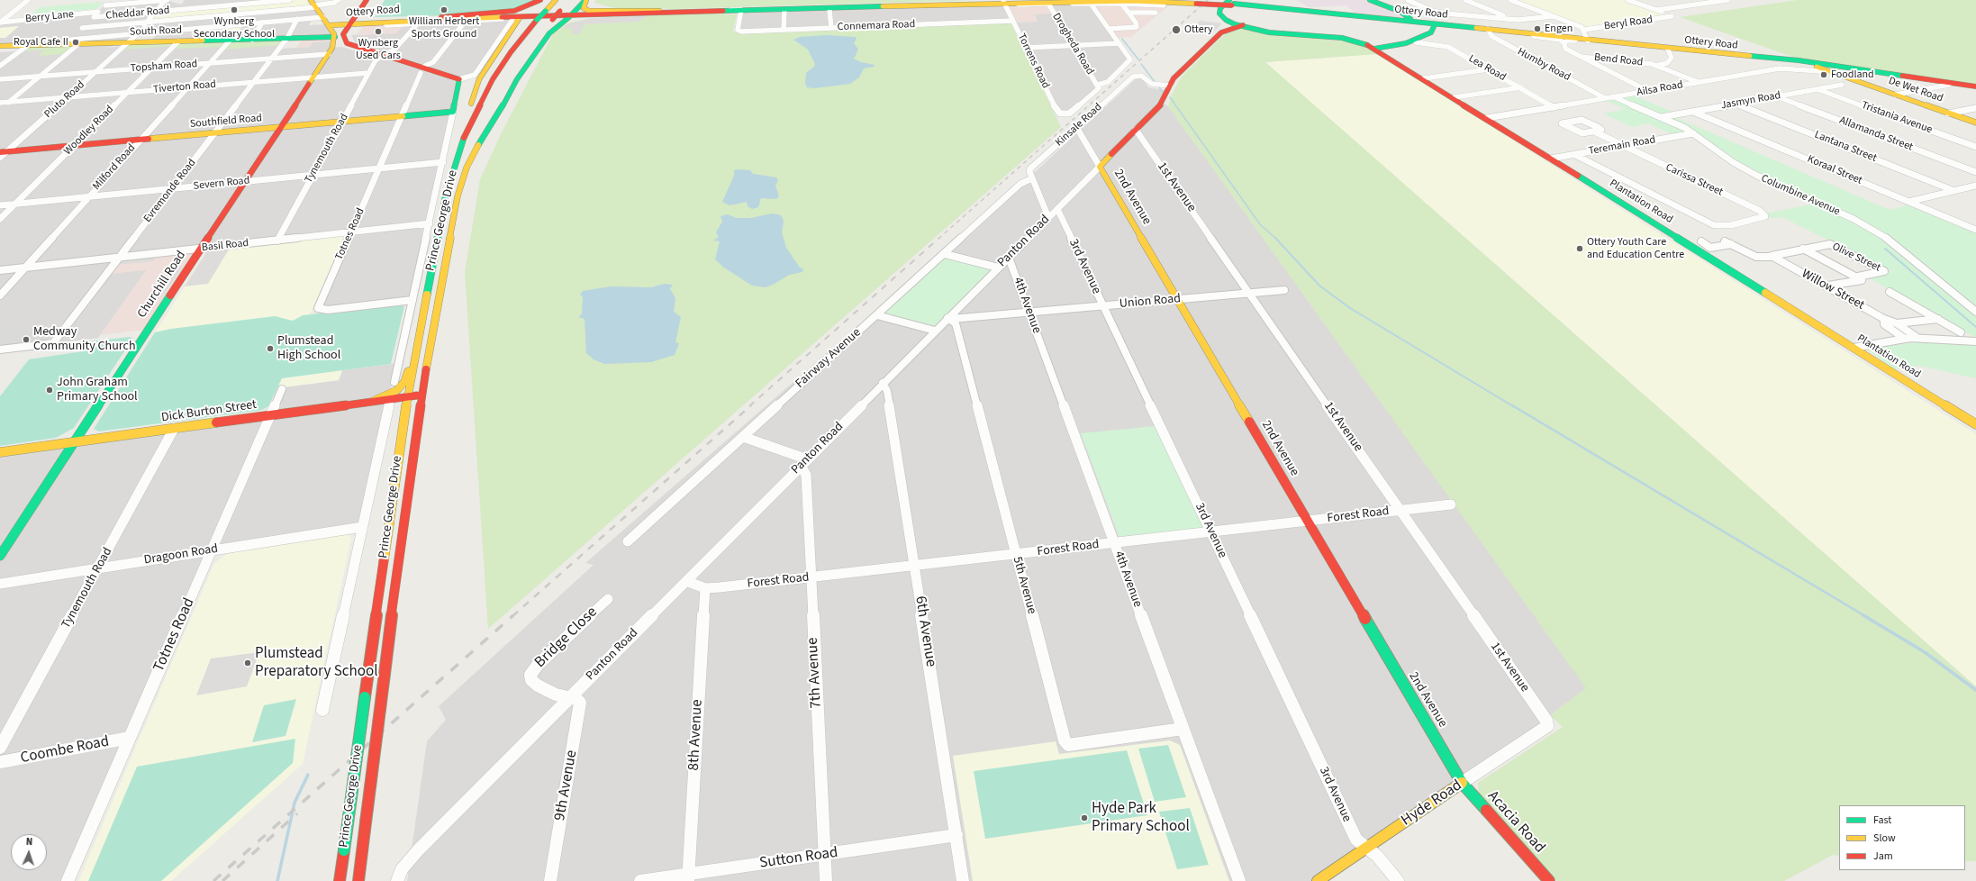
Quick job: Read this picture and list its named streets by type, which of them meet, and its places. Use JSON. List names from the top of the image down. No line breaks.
{"streets":{"main road":["Ottery Road","South Road","De Wet Road","Southfield Road","2nd Avenue","Plantation Road","Prince George Drive","Panton Road","Churchill Road","Dick Burton Street","Hyde Road","Acacia Road"],"street":["Cheddar Road","Berry Lane","Beryl Road","Connemara Road","Drogheda Road","Bend Road","Torrens Road","Humby Road","Topsham Road","Lea Road","Tiverton Road","Ailsa Road","Pluto Road","Jasmyn Road","Tristania Avenue","Kinsale Road","Woodley Road","Allamanda Street","Teremain Road","Lantana Street","Tynemouth Road","Milford Road","Koraal Street","Carissa Street","Severn Road","1st Avenue","Evremonde Road","Columbine Avenue","Totnes Road","Basil Road","Olive Street","3rd Avenue","Willow Street","Union Road","4th Avenue","Fairway Avenue","Forest Road","Dragoon Road","5th Avenue","6th Avenue","Bridge Close","7th Avenue","8th Avenue","Coombe Road","9th Avenue","Sutton Road"]},"crossings":[["Ottery Road","Connemara Road"],["Ottery Road","Torrens Road"],["Ottery Road","Humby Road"],["Ottery Road","De Wet Road"],["Ottery Road","Plantation Road"],["Cheddar Road","Pluto Road"],["Connemara Road","Torrens Road"],["South Road","Pluto Road"],["South Road","Woodley Road"],["South Road","Milford Road"],["South Road","Evremonde Road"],["South Road","Churchill Road"],["Drogheda Road","Torrens Road"],["Bend Road","Ailsa Road"],["Humby Road","Ailsa Road"],["Topsham Road","Pluto Road"],["Topsham Road","Woodley Road"],["Topsham Road","Milford Road"],["Topsham Road","Evremonde Road"],["Topsham Road","Churchill Road"],["Lea Road","Ailsa Road"],["Tiverton Road","Pluto Road"],["Tiverton Road","Woodley Road"],["Tiverton Road","Tynemouth Road"],["Tiverton Road","Milford Road"],["Tiverton Road","Evremonde Road"],["Tiverton Road","Churchill Road"],["Ailsa Road","De Wet Road"],["Ailsa Road","Columbine Avenue"],["Ailsa Road","Plantation Road"],["Pluto Road","Southfield Road"],["Jasmyn Road","Tristania Avenue"],["Jasmyn Road","Allamanda Street"],["Jasmyn Road","Lantana Street"],["Jasmyn Road","Koraal Street"],["Jasmyn Road","Columbine Avenue"],["Southfield Road","Woodley Road"],["Southfield Road","Tynemouth Road"],["Southfield Road","Milford Road"],["Southfield Road","Evremonde Road"],["Southfield Road","Totnes Road"],["Southfield Road","Churchill Road"],["Kinsale Road","2nd Avenue"],["Kinsale Road","Panton Road"],["Kinsale Road","Fairway Avenue"],["Woodley Road","Severn Road"],["Teremain Road","Carissa Street"],["Teremain Road","Columbine Avenue"],["Teremain Road","Plantation Road"],["Tynemouth Road","Severn Road"],["Tynemouth Road","Basil Road"],["Tynemouth Road","Dick Burton Street"],["Tynemouth Road","Dragoon Road"],["Milford Road","Severn Road"],["Milford Road","Basil Road"],["Severn Road","Evremonde Road"],["Severn Road","Totnes Road"],["Severn Road","Churchill Road"],["1st Avenue","Panton Road"],["1st Avenue","Union Road"],["1st Avenue","Forest Road"],["1st Avenue","Hyde Road"],["Evremonde Road","Basil Road"],["2nd Avenue","Panton Road"],["2nd Avenue","Union Road"],["2nd Avenue","Forest Road"],["2nd Avenue","Hyde Road"],["2nd Avenue","Acacia Road"],["Plantation Road","Panton Road"],["Prince George Drive","Dick Burton Street"],["Prince George Drive","Dragoon Road"],["Totnes Road","Basil Road"],["Totnes Road","Dick Burton Street"],["Totnes Road","Dragoon Road"],["Totnes Road","Coombe Road"],["Panton Road","3rd Avenue"],["Panton Road","Union Road"],["Panton Road","4th Avenue"],["Panton Road","Forest Road"],["Panton Road","5th Avenue"],["Panton Road","6th Avenue"],["Panton Road","Bridge Close"],["Panton Road","7th Avenue"],["Panton Road","9th Avenue"],["Basil Road","Churchill Road"],["Olive Street","Willow Street"],["3rd Avenue","Union Road"],["3rd Avenue","Forest Road"],["3rd Avenue","Hyde Road"],["Churchill Road","Dick Burton Street"],["Union Road","4th Avenue"],["Union Road","5th Avenue"],["4th Avenue","Forest Road"],["4th Avenue","5th Avenue"],["Forest Road","5th Avenue"],["Forest Road","6th Avenue"],["Forest Road","7th Avenue"],["Forest Road","8th Avenue"],["6th Avenue","Sutton Road"],["Bridge Close","9th Avenue"],["7th Avenue","Sutton Road"],["8th Avenue","Sutton Road"],["Hyde Road","Acacia Road"]],"places":["Wynberg Secondary School","William Herbert Sports Ground","Engen","Ottery","Wynberg Used Cars","Royal Cafe II","Foodland","Ottery Youth Care and Education Centre","Medway Community Church","Plumstead High School","John Graham Primary School","Plumstead Preparatory School","Hyde Park Primary School"],"legend":["Fast","Slow","Jam"],"north":"top"}
